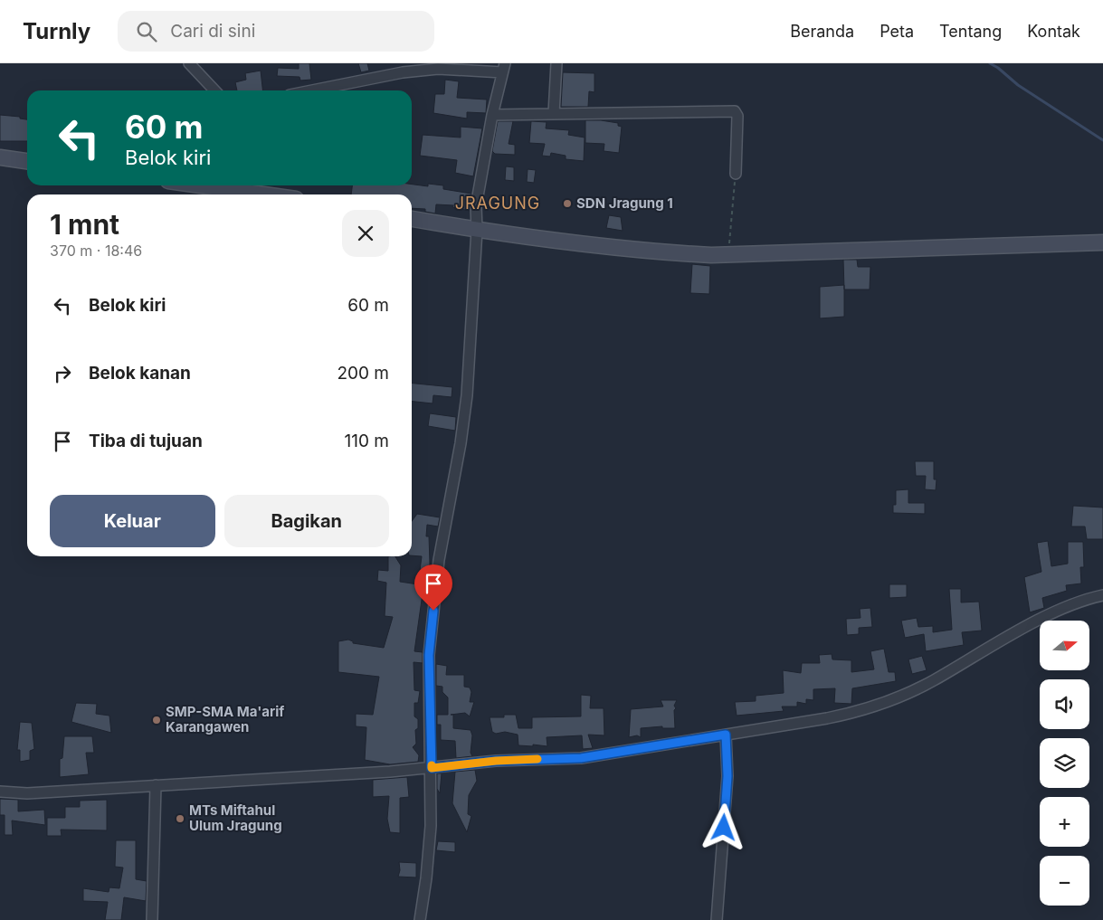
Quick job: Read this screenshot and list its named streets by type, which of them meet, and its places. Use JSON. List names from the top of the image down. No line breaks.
{"districts":["JRAGUNG"],"places":["SDN Jragung 1","SMP-SMA Ma'arif Karangawen","MTs Miftahul Ulum Jragung"],"north":"right","page":{"header":"Turnly","search":"Cari di sini","nav":["Beranda","Peta","Tentang","Kontak"],"turn":["60 m","Belok kiri"],"heading":["1 mnt","370 m · 18:46"],"list":[{"name":"Belok kiri","value":"60 m"},{"name":"Belok kanan","value":"200 m"},{"name":"Tiba di tujuan","value":"110 m"}],"buttons":["Keluar","Bagikan"],"map_buttons":["+","−"]}}
